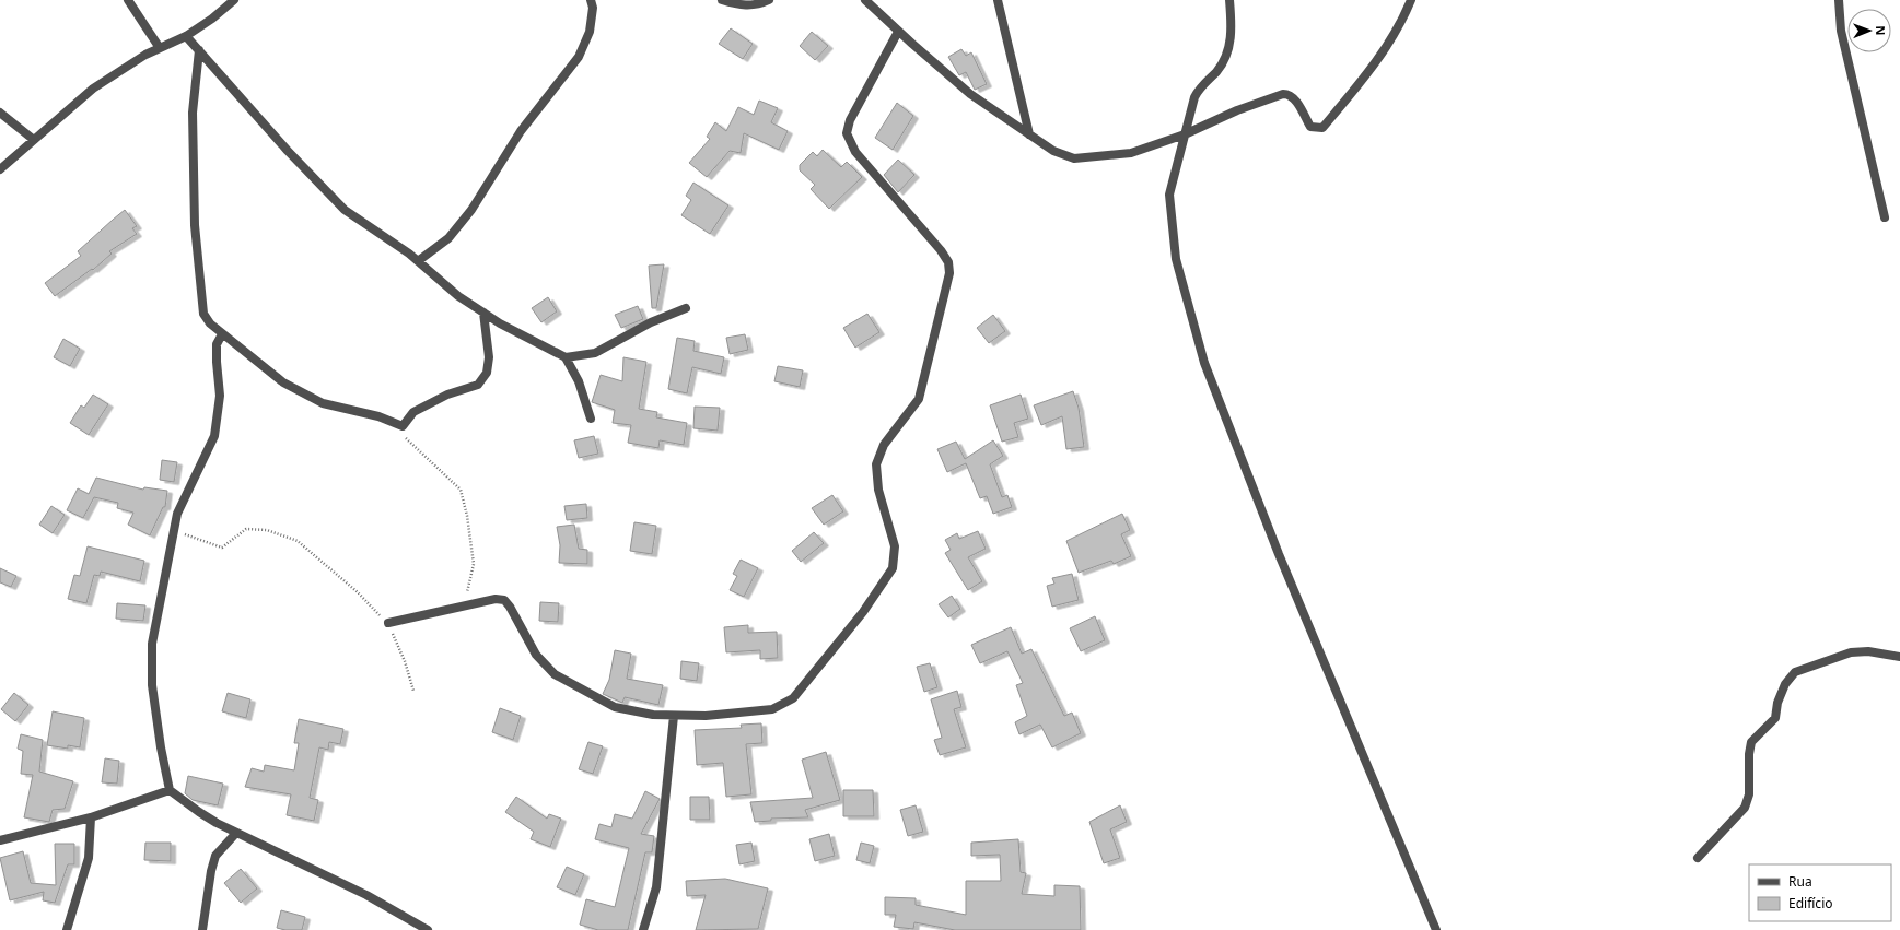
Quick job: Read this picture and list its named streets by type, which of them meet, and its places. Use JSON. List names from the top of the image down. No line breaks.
{"legend":["Rua","Edifício"],"north":"right"}
